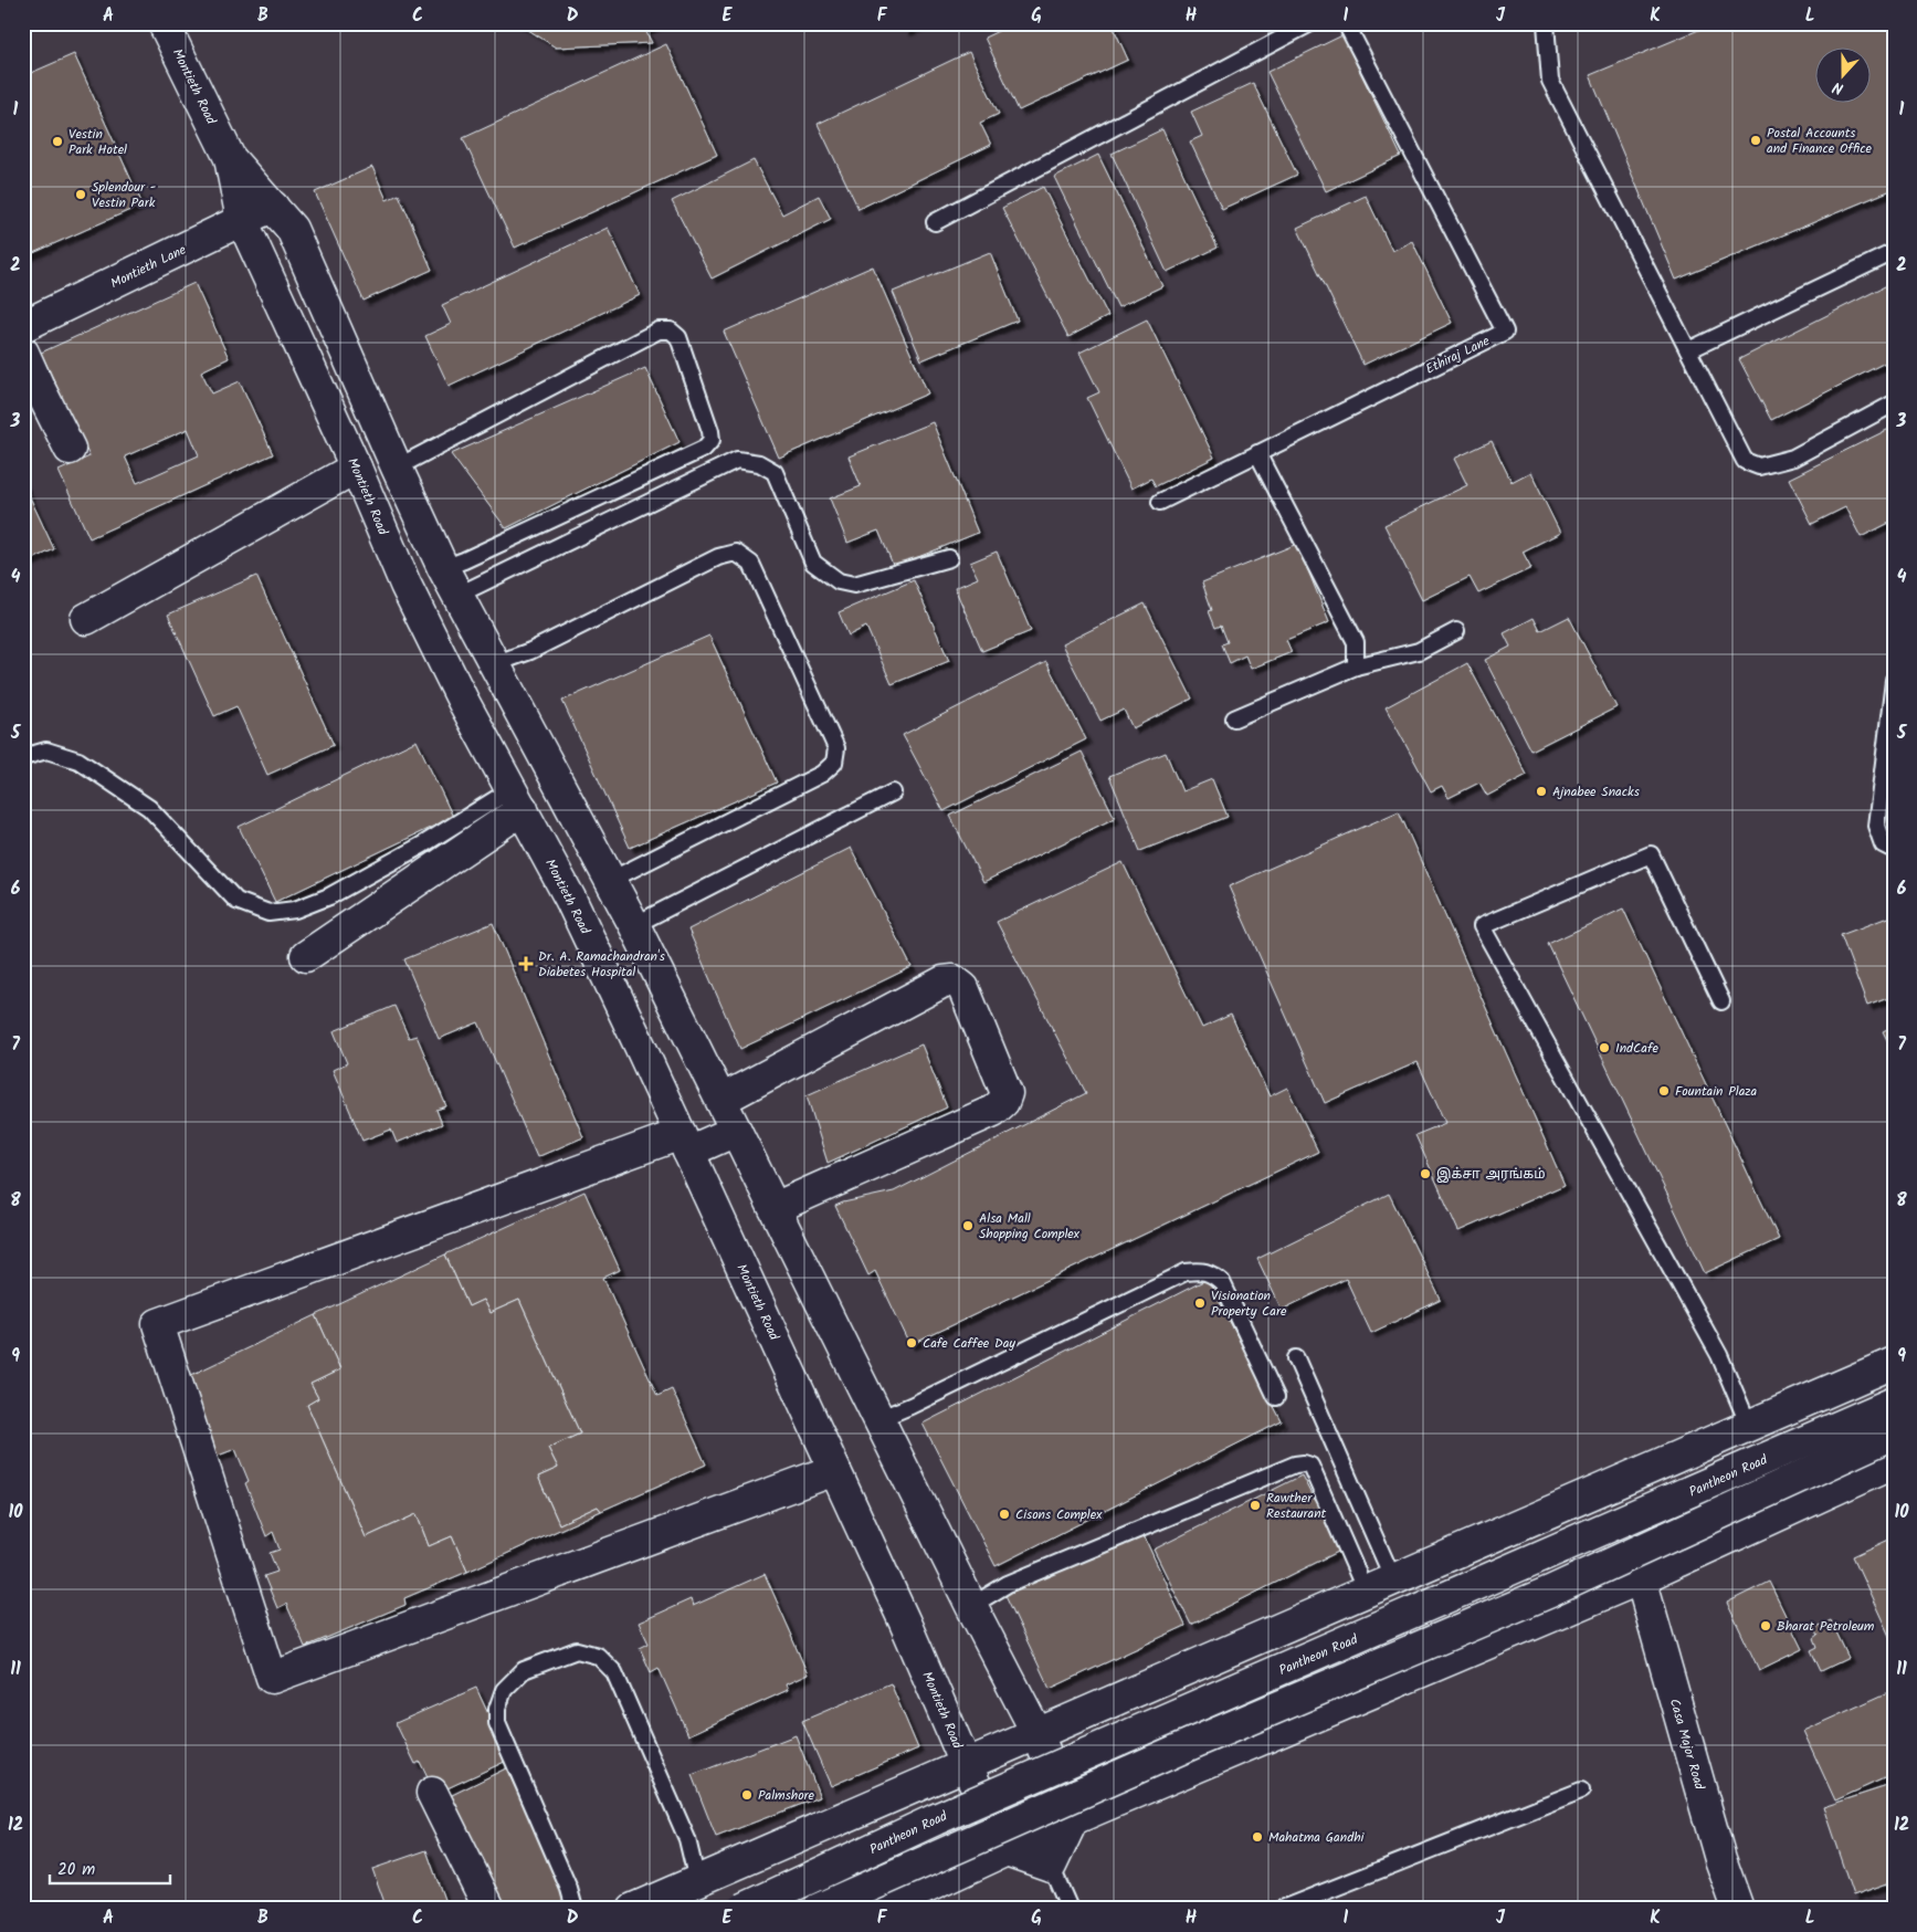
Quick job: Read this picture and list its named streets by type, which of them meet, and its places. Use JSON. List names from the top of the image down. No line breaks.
{"streets":{"main road":["Montieth Road","Montieth Lane","Pantheon Road","Casa Major Road"],"lane":["Ethiraj Lane"]},"crossings":[["Montieth Road","Montieth Lane"]],"places":{"other":["Postal Accounts and Finance Office","Vestin Park Hotel","Splendour - Vestin Park","Ajnabee Snacks","IndCafe","Fountain Plaza","இக்சா அரங்கம்","Alsa Mall Shopping Complex","Visionation Property Care","Cafe Caffee Day","Rawther Restaurant","Cisons Complex","Bharat Petroleum","Palmshore","Mahatma Gandhi"],"health":["Dr. A. Ramachandran's Diabetes Hospital"]},"scale_bar":"20 m","north":"bottom","grid":{"columns":["A","B","C","D","E","F","G","H","I","J","K","L"],"rows":["1","2","3","4","5","6","7","8","9","10","11","12"]}}
